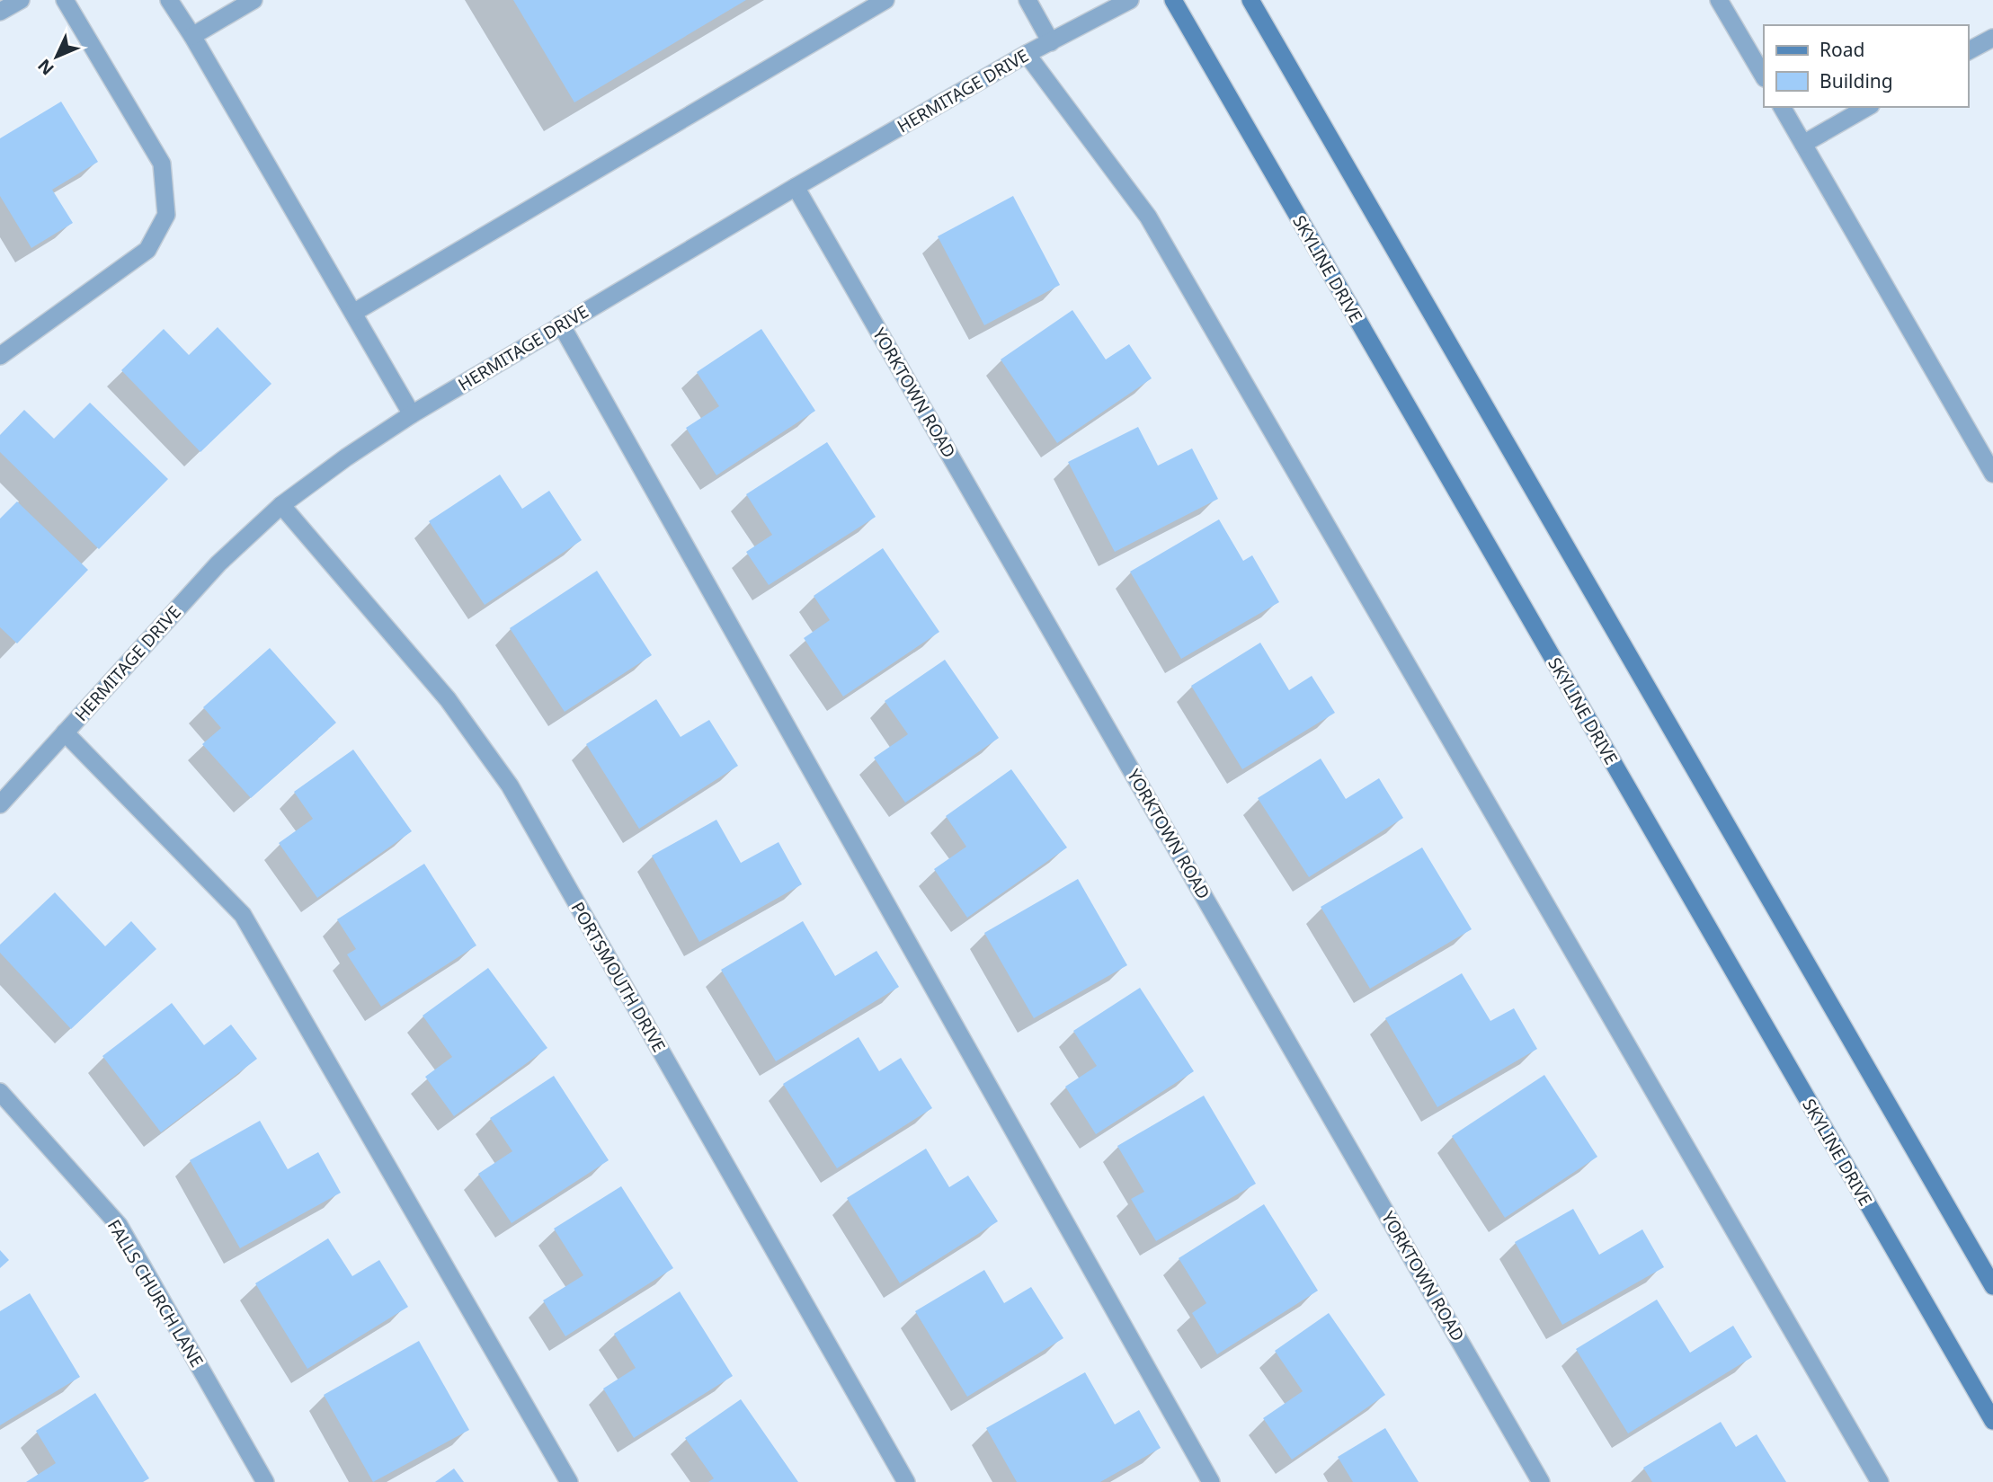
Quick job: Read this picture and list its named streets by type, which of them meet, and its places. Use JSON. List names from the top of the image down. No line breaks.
{"streets":{"main road":["SKYLINE DRIVE"],"street":["HERMITAGE DRIVE","YORKTOWN ROAD","PORTSMOUTH DRIVE","FALLS CHURCH LANE"]},"crossings":[["HERMITAGE DRIVE","YORKTOWN ROAD"],["HERMITAGE DRIVE","PORTSMOUTH DRIVE"]],"legend":["Road","Building"],"north":"bottom left"}
